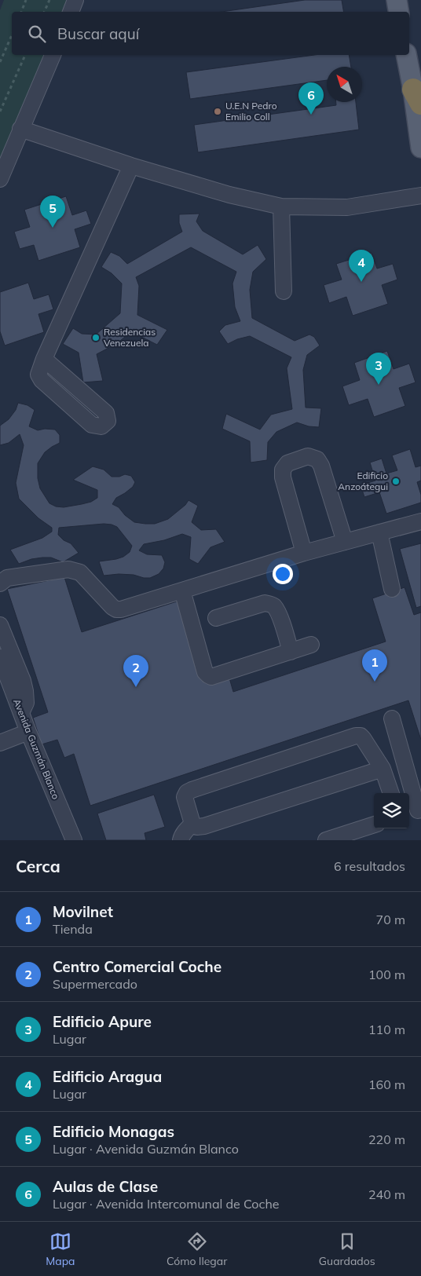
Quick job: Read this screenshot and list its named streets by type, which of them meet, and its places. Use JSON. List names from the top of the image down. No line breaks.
{"streets":{"street":["Avenida Guzmán Blanco"]},"places":["U.E.N Pedro Emilio Coll","Residencias Venezuela","Edificio Anzoátegui"],"north":"top left","page":{"search":"Buscar aquí","pins":["6","5","4","3","1","2"],"heading":["Cerca","6 resultados"],"list":[{"mark":"1","name":"Movilnet","note":"Tienda","value":"70 m"},{"mark":"2","name":"Centro Comercial Coche","note":"Supermercado","value":"100 m"},{"mark":"3","name":"Edificio Apure","note":"Lugar","value":"110 m"},{"mark":"4","name":"Edificio Aragua","note":"Lugar","value":"160 m"},{"mark":"5","name":"Edificio Monagas","note":"Lugar · Avenida Guzmán Blanco","value":"220 m"},{"mark":"6","name":"Aulas de Clase","note":"Lugar · Avenida Intercomunal de Coche","value":"240 m"}],"nav":["Mapa","Cómo llegar","Guardados"]}}
